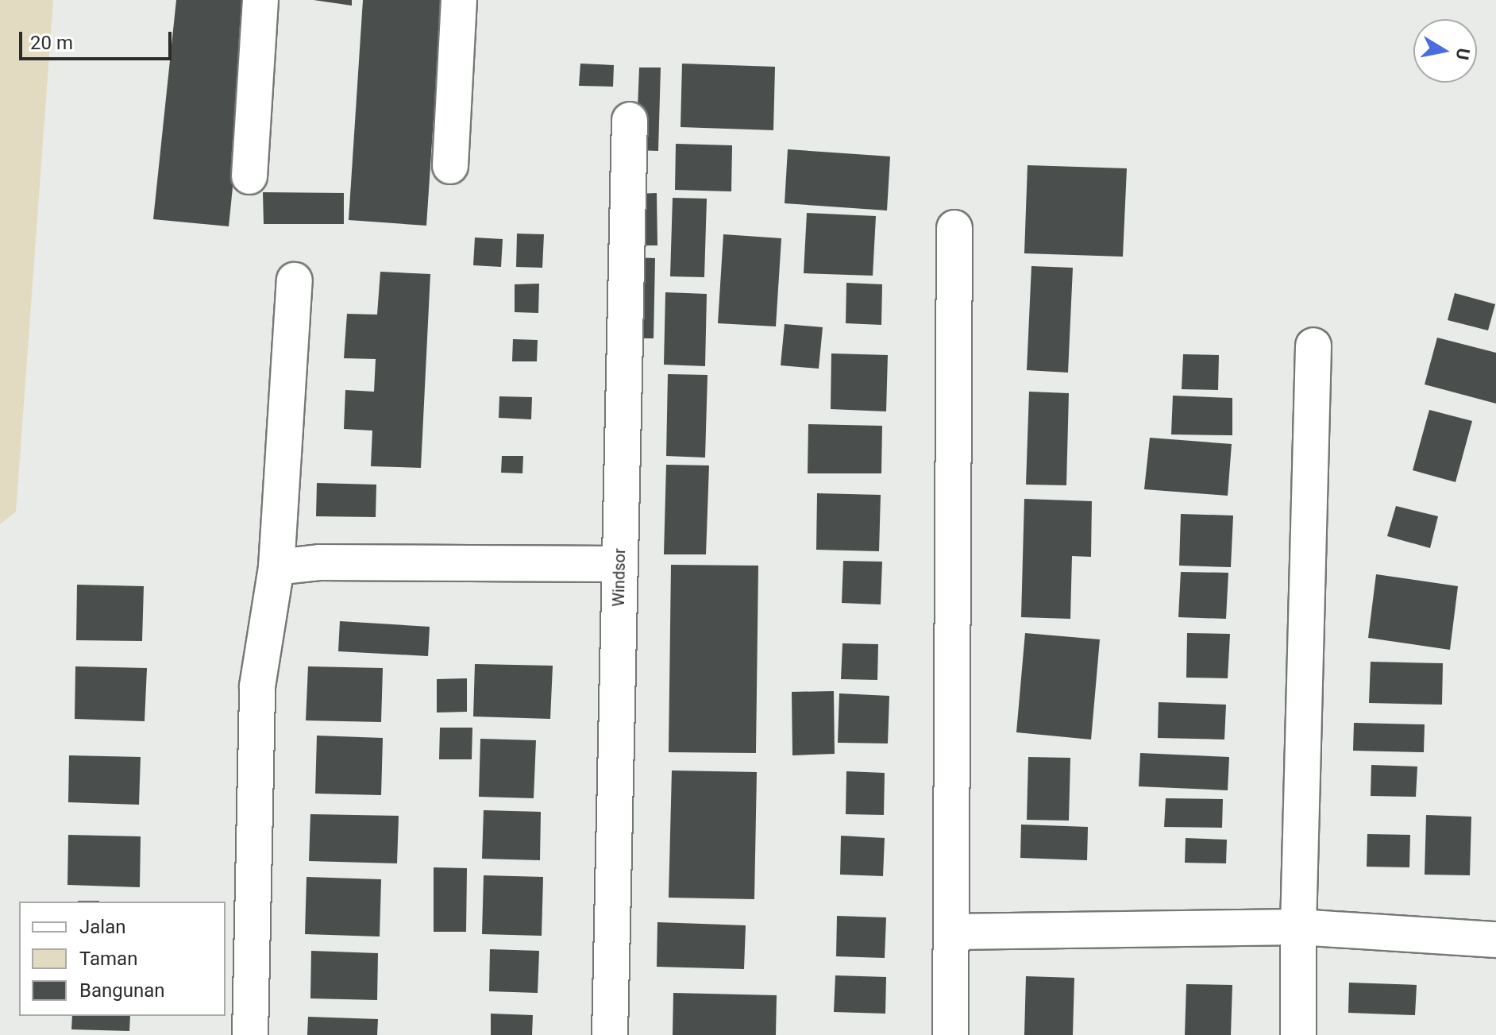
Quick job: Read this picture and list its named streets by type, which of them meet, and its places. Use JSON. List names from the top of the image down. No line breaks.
{"streets":{"street":["Windsor"]},"legend":["Jalan","Taman","Bangunan"],"scale_bar":"20 m","north":"right"}
